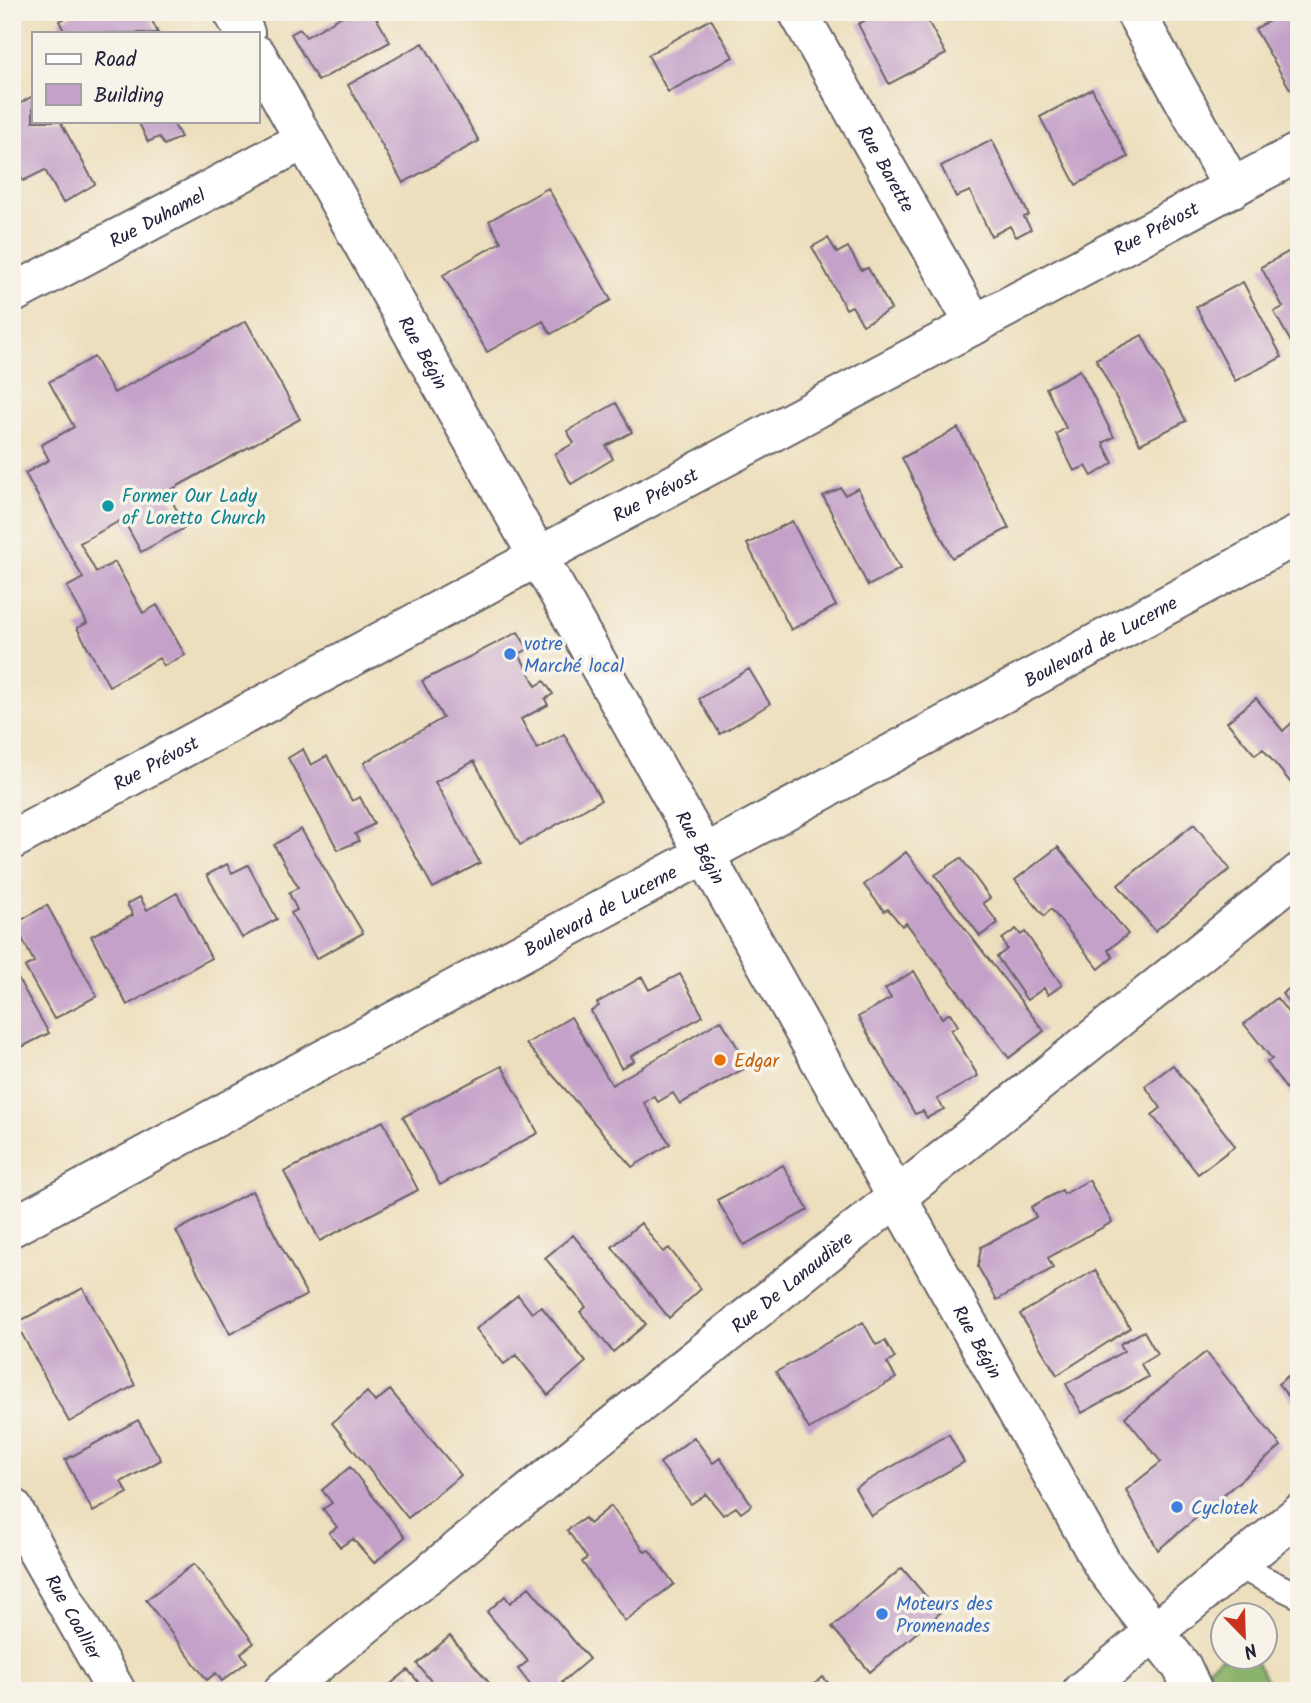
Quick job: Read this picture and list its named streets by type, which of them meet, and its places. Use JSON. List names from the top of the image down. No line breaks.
{"streets":{"street":["Rue Barette","Rue Duhamel","Rue Prévost","Rue Bégin","Boulevard de Lucerne","Rue De Lanaudière","Rue Coallier"]},"crossings":[["Rue Barette","Rue Prévost"],["Rue Duhamel","Rue Bégin"],["Rue Prévost","Rue Bégin"],["Rue Bégin","Boulevard de Lucerne"],["Rue Bégin","Rue De Lanaudière"]],"places":["Former Our Lady of Loretto Church","votre Marché local","Edgar","Cyclotek","Moteurs des Promenades"],"legend":["Road","Building"],"north":"bottom right"}
